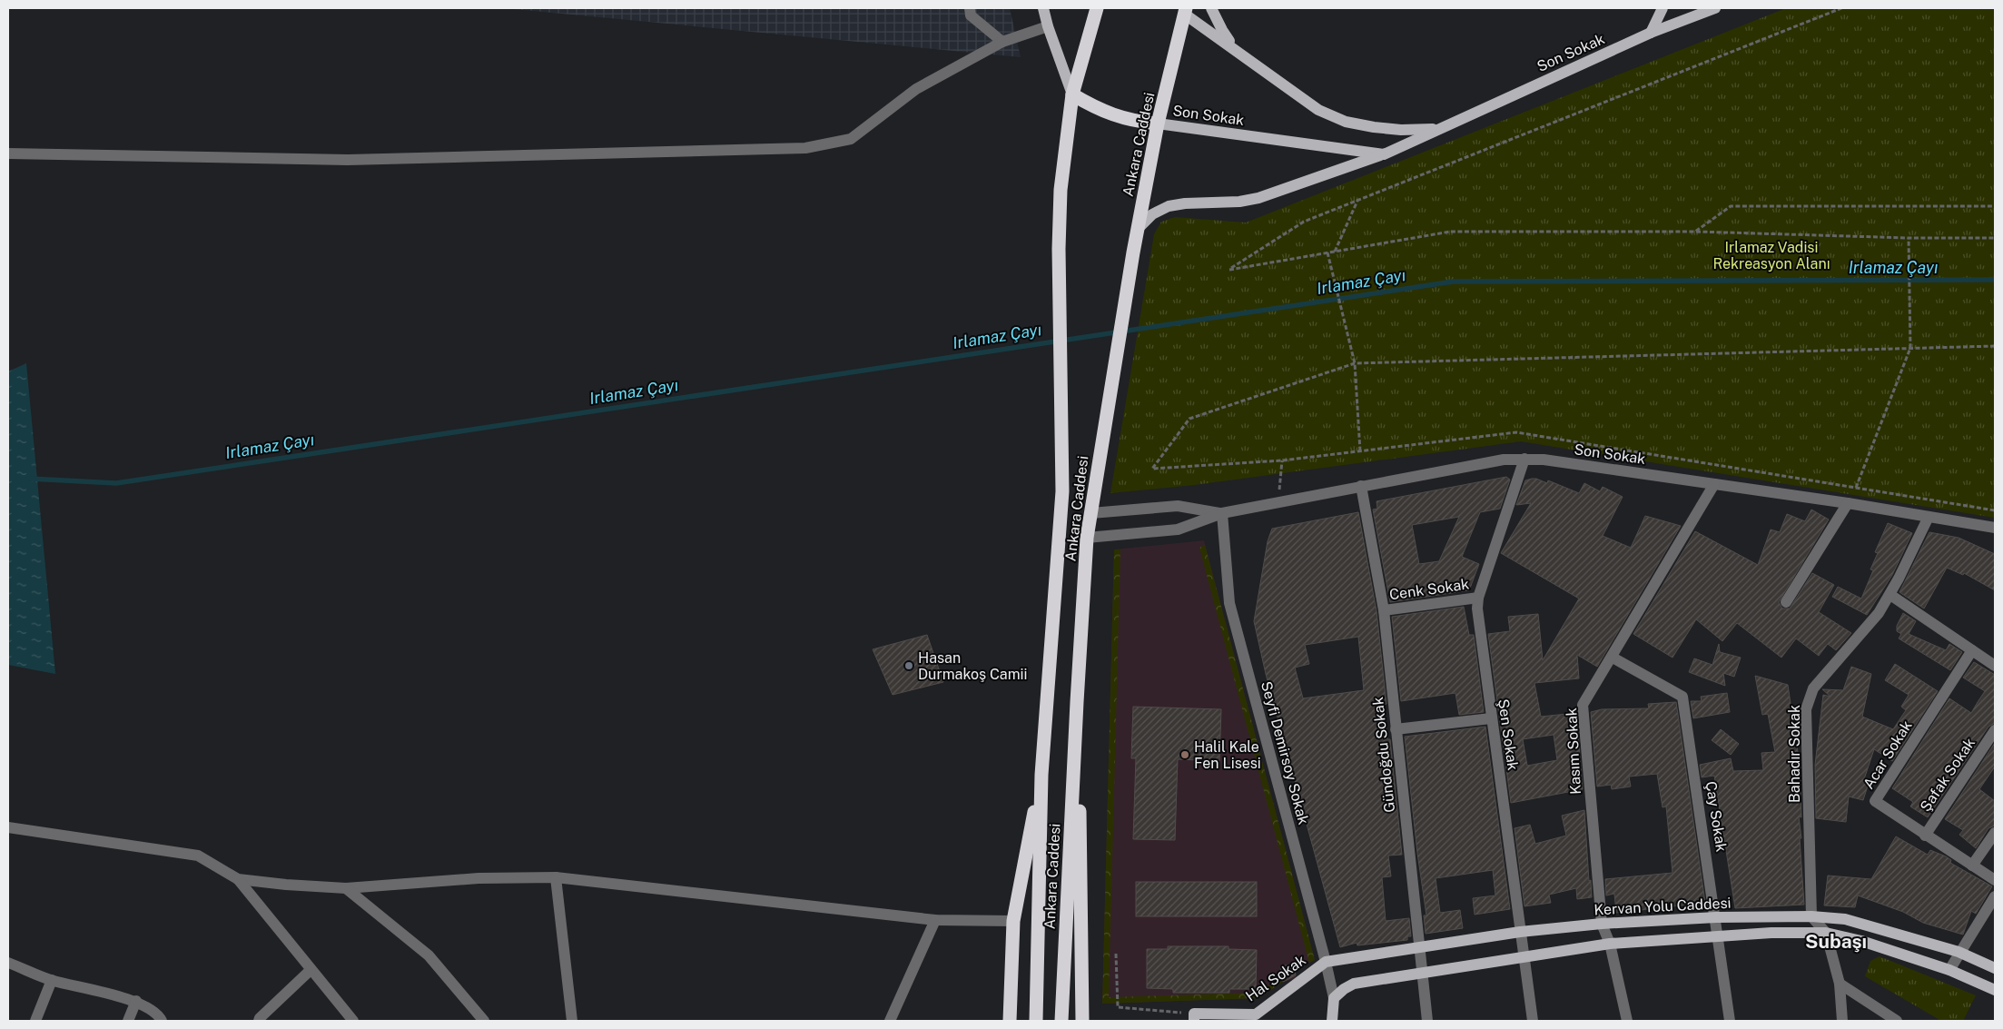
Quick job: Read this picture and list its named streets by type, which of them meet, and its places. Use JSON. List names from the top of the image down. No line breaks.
{"streets":{"highway":["Ankara Caddesi"],"main road":["Son Sokak","Kervan Yolu Caddesi","Hal Sokak"],"street":["Cenk Sokak","Şen Sokak","Kasım Sokak","Seyfi Demirsoy Sokak","Bahadır Sokak","Gündoğdu Sokak","Acar Sokak","Şafak Sokak","Çay Sokak"]},"crossings":[["Son Sokak","Ankara Caddesi"],["Son Sokak","Şen Sokak"],["Son Sokak","Kasım Sokak"],["Son Sokak","Seyfi Demirsoy Sokak"],["Son Sokak","Bahadır Sokak"],["Son Sokak","Gündoğdu Sokak"],["Cenk Sokak","Şen Sokak"],["Cenk Sokak","Gündoğdu Sokak"],["Şen Sokak","Kervan Yolu Caddesi"],["Kasım Sokak","Çay Sokak"],["Kasım Sokak","Kervan Yolu Caddesi"],["Seyfi Demirsoy Sokak","Kervan Yolu Caddesi"],["Seyfi Demirsoy Sokak","Hal Sokak"],["Bahadır Sokak","Kervan Yolu Caddesi"],["Gündoğdu Sokak","Kervan Yolu Caddesi"],["Acar Sokak","Şafak Sokak"],["Çay Sokak","Kervan Yolu Caddesi"],["Kervan Yolu Caddesi","Hal Sokak"]],"districts":["Subaşı"],"water":["Irlamaz Çayı"],"parks":["Irlamaz Vadisi Rekreasyon Alanı"],"places":["Hasan Durmakoş Camii","Halil Kale Fen Lisesi"]}
